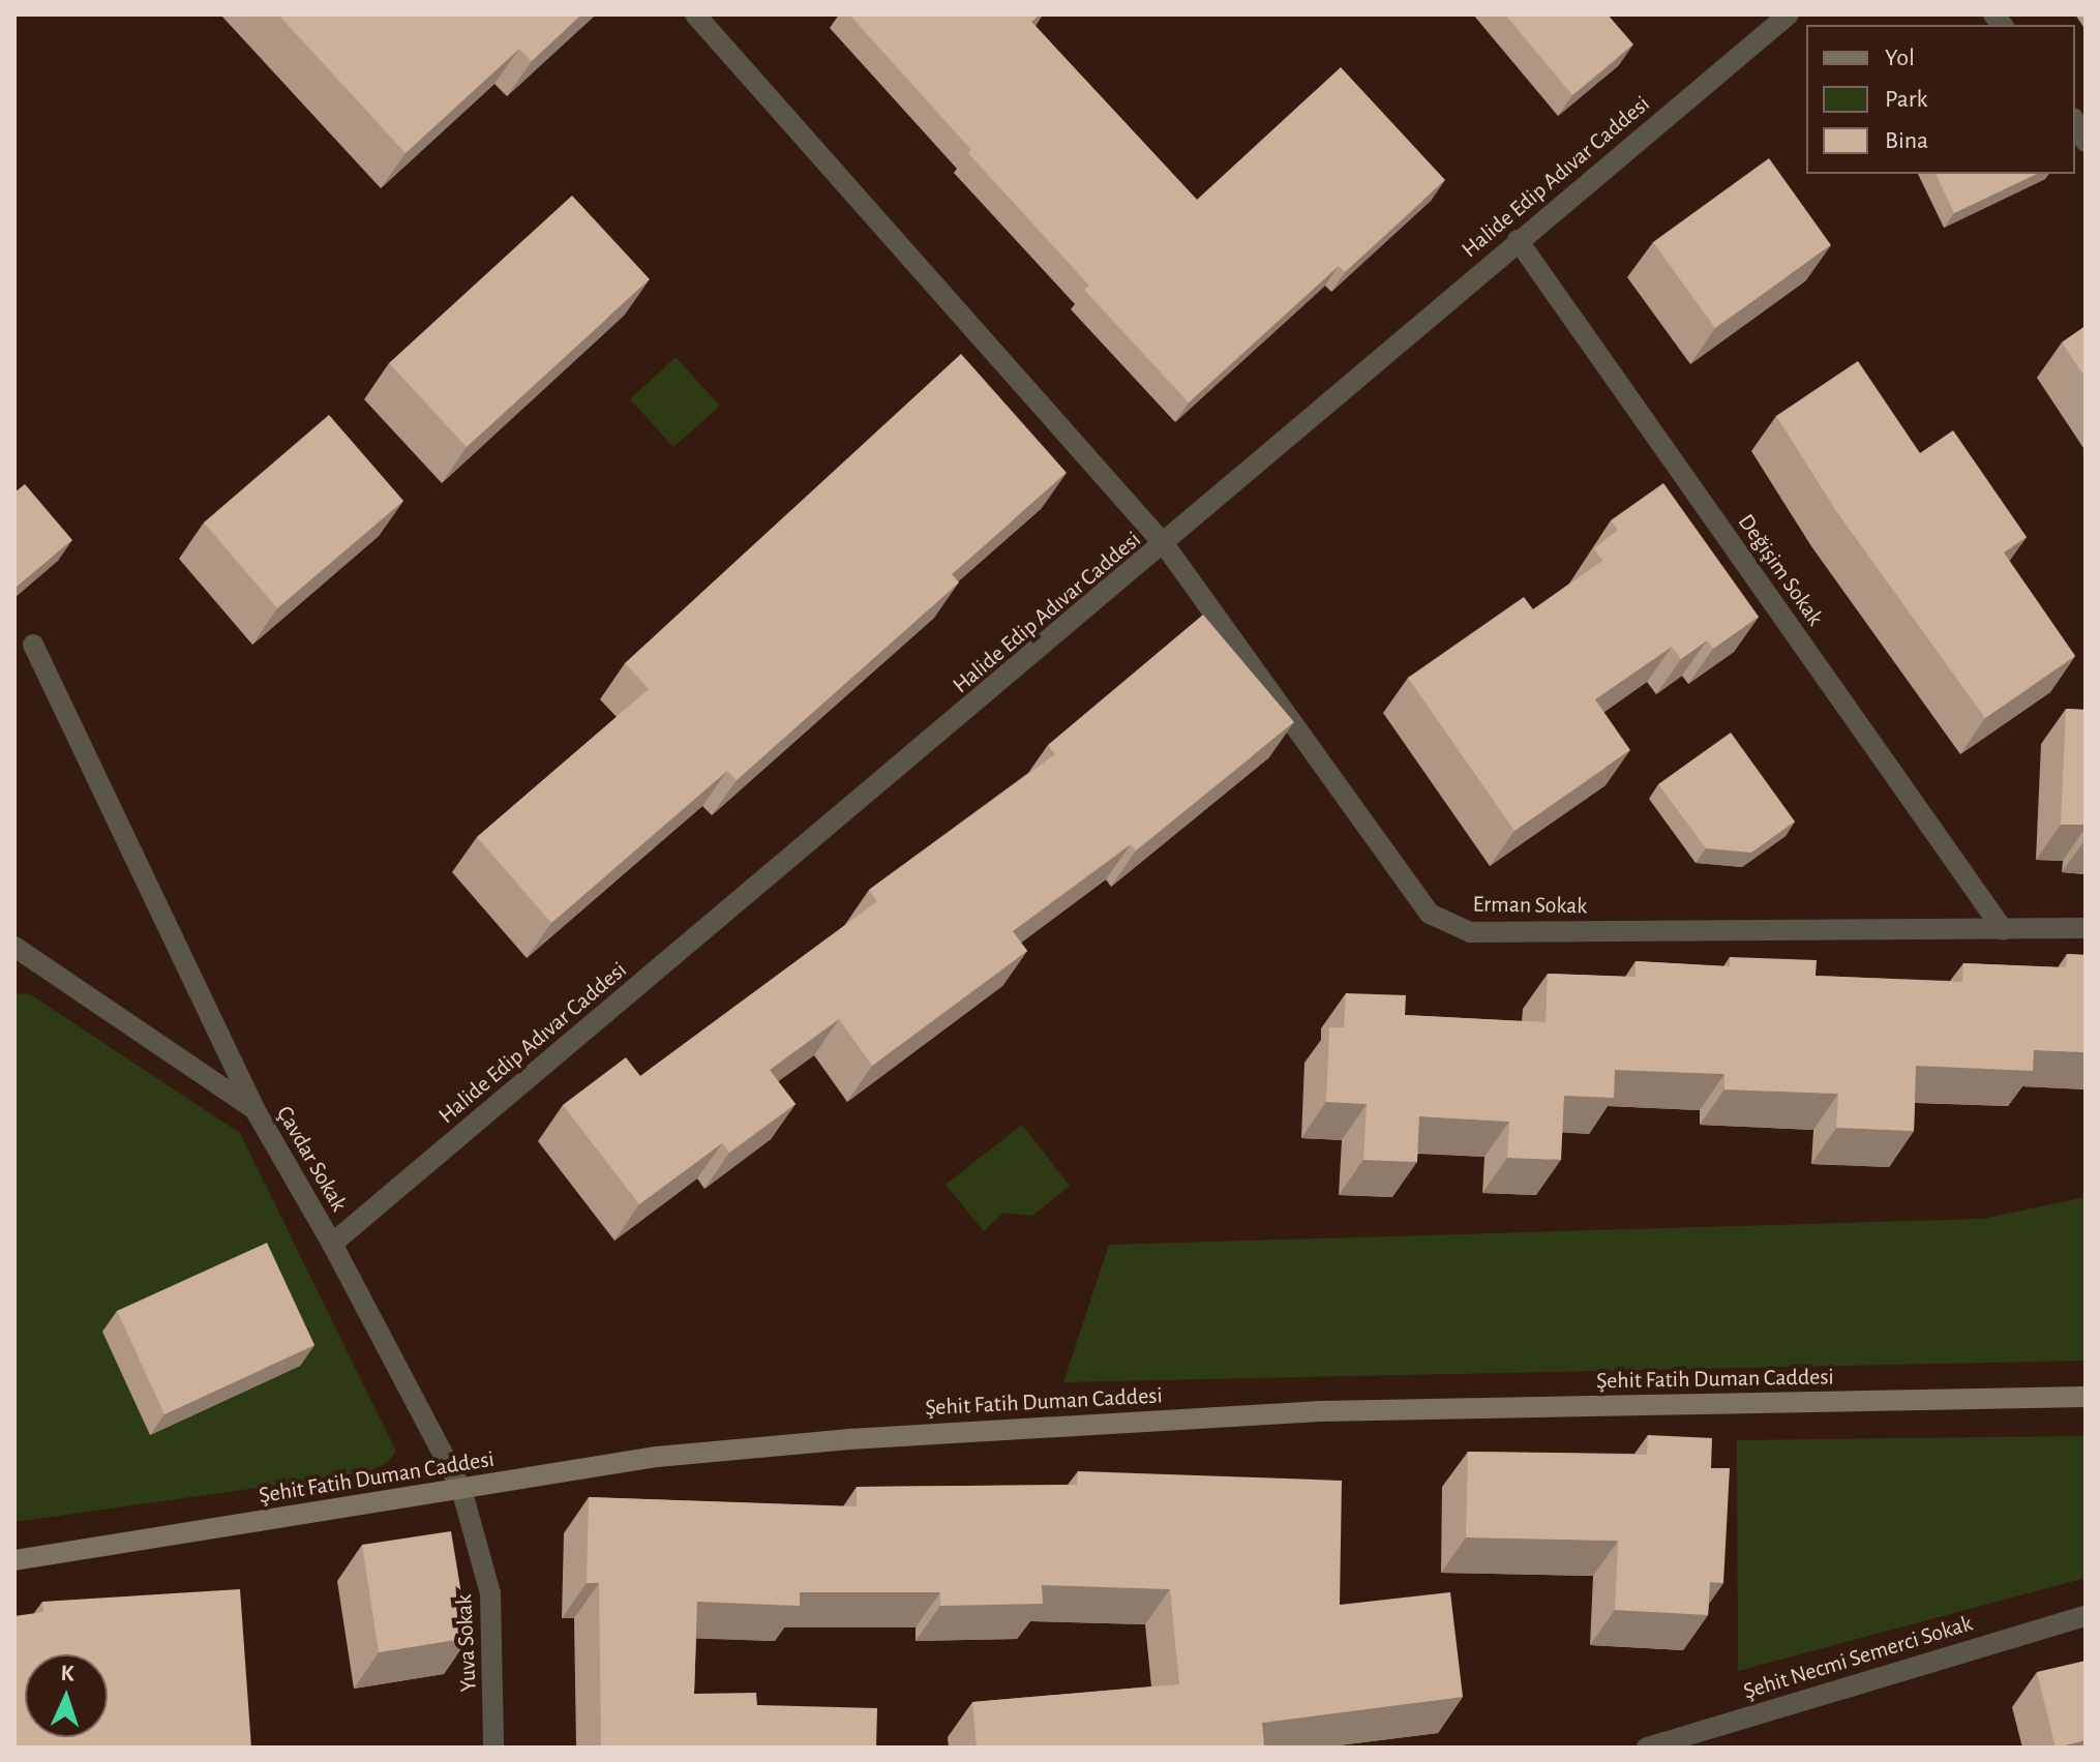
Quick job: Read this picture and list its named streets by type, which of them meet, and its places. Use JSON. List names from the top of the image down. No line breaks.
{"streets":{"street":["Halide Edip Adıvar Caddesi","Değişim Sokak","Erman Sokak","Çavdar Sokak","Şehit Fatih Duman Caddesi","Yuva Sokak","Şehit Necmi Semerci Sokak"]},"crossings":[["Halide Edip Adıvar Caddesi","Değişim Sokak"],["Halide Edip Adıvar Caddesi","Erman Sokak"],["Halide Edip Adıvar Caddesi","Çavdar Sokak"],["Değişim Sokak","Erman Sokak"],["Çavdar Sokak","Şehit Fatih Duman Caddesi"],["Çavdar Sokak","Yuva Sokak"],["Şehit Fatih Duman Caddesi","Yuva Sokak"]],"legend":["Yol","Park","Bina"],"north":"top"}
